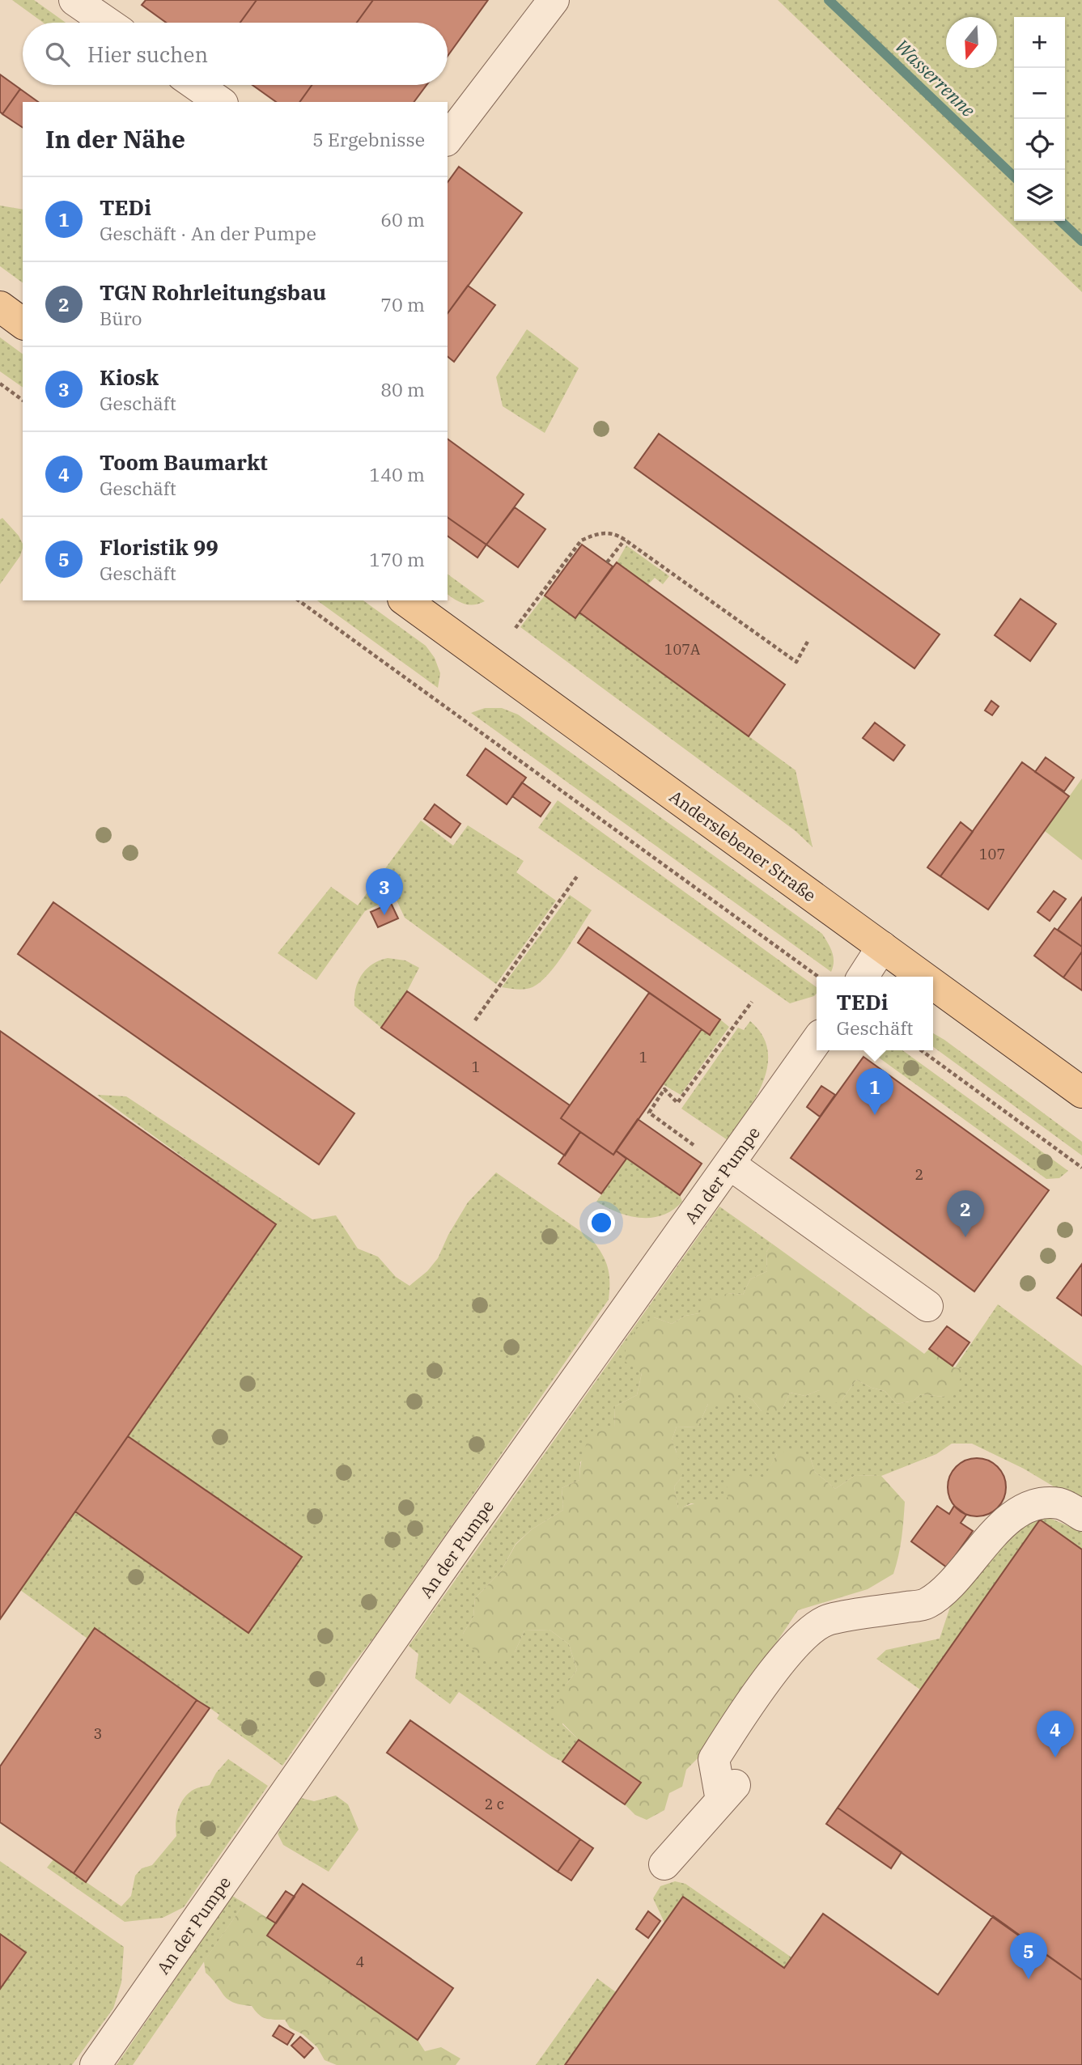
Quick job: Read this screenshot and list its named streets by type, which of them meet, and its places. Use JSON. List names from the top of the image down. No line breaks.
{"streets":{"main road":["Anderslebener Straße"],"street":["An der Pumpe"]},"water":["Wasserrenne"],"house_numbers":["107A","107","1","1","2","3","2 c","4"],"north":"bottom","page":{"map_buttons":["+","−"],"search":"Hier suchen","heading":["In der Nähe","5 Ergebnisse"],"list":[{"mark":"1","name":"TEDi","note":"Geschäft · An der Pumpe","value":"60 m"},{"mark":"2","name":"TGN Rohrleitungsbau","note":"Büro","value":"70 m"},{"mark":"3","name":"Kiosk","note":"Geschäft","value":"80 m"},{"mark":"4","name":"Toom Baumarkt","note":"Geschäft","value":"140 m"},{"mark":"5","name":"Floristik 99","note":"Geschäft","value":"170 m"}],"pins":["3","1","2","4","5"],"popup":["TEDi","Geschäft"]}}
